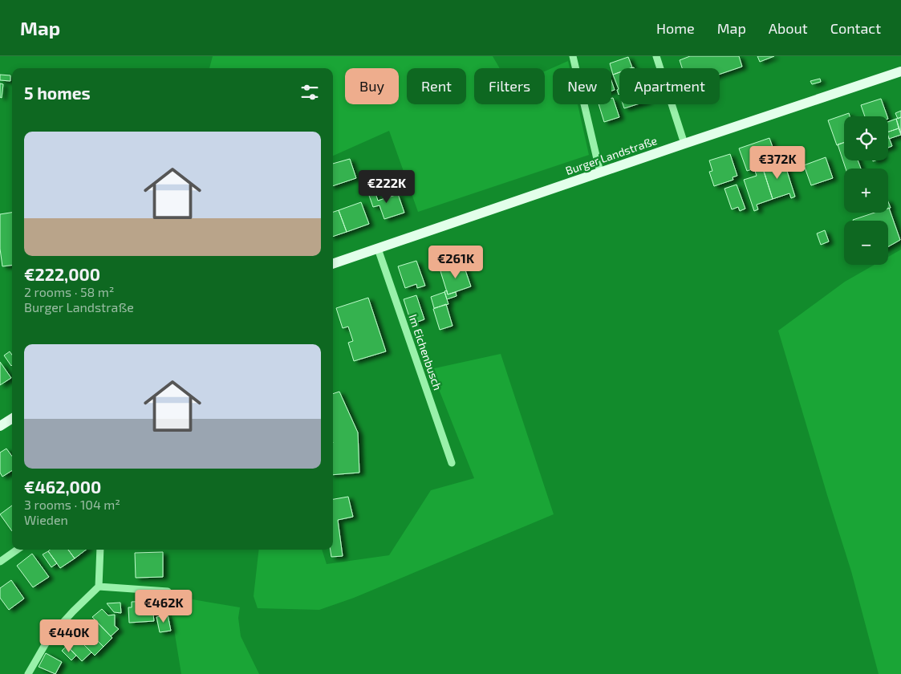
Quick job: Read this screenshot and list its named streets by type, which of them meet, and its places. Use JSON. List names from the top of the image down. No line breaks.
{"streets":{"main road":["Burger Landstraße"],"street":["Im Eichenbusch"]},"crossings":[["Burger Landstraße","Im Eichenbusch"]],"page":{"header":"Map","nav":["Home","Map","About","Contact"],"chip":["Buy","Rent","Filters","New","Apartment"],"heading":"5 homes","map_buttons":["+","−"],"list":[{"name":"€222,000","note":"2 rooms · 58 m² · Burger Landstraße"},{"name":"€462,000","note":"3 rooms · 104 m² · Wieden"}],"price":["€372K","€222K","€261K","€462K","€440K"]}}
